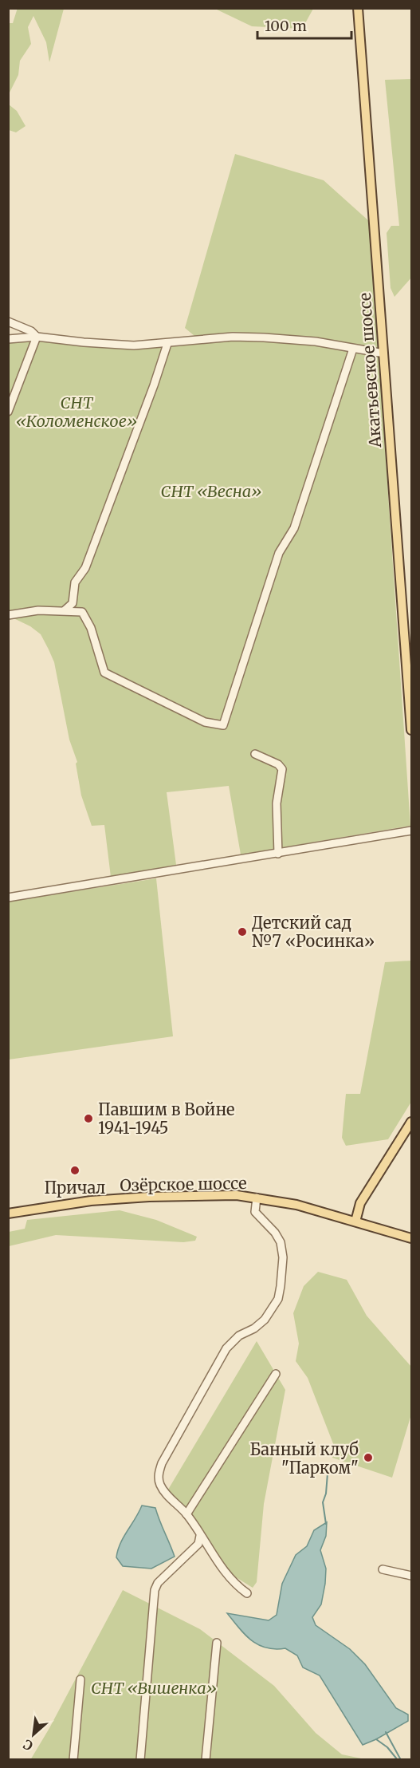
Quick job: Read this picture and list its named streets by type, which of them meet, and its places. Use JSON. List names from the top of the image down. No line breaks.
{"streets":{"main road":["Акатьевское шоссе","Озёрское шоссе"]},"parks":["СНТ «Коломенское»","СНТ «Весна»","СНТ «Вишенка»"],"places":["Детский сад №7 «Росинка»","Павшим в Войне 1941-1945","Причал","Банный клуб \"Парком\""],"scale_bar":"100 m","north":"bottom left"}
